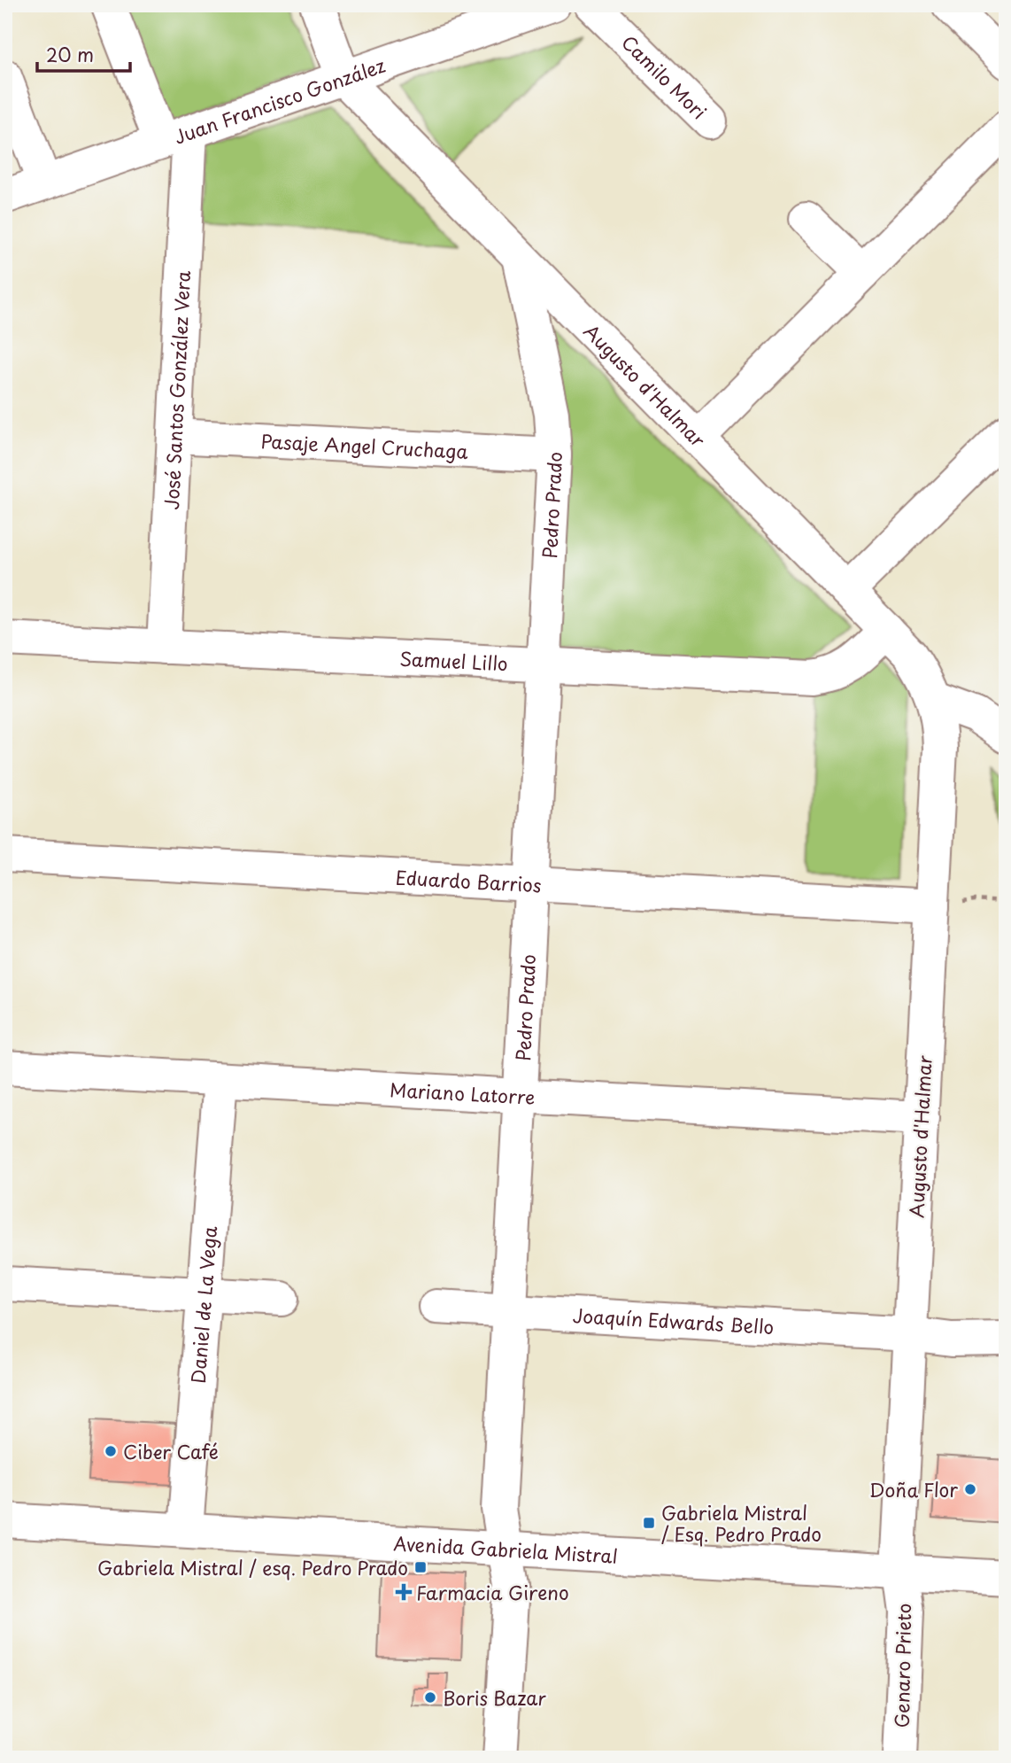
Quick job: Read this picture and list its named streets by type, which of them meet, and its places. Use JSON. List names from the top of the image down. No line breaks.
{"streets":{"street":["Camilo Mori","Juan Francisco González","Augusto d'Halmar","José Santos González Vera","Pasaje Angel Cruchaga","Pedro Prado","Samuel Lillo","Eduardo Barrios","Mariano Latorre","Daniel de La Vega","Joaquín Edwards Bello","Avenida Gabriela Mistral","Genaro Prieto"]},"crossings":[["Juan Francisco González","Augusto d'Halmar"],["Juan Francisco González","José Santos González Vera"],["Augusto d'Halmar","Pedro Prado"],["Augusto d'Halmar","Samuel Lillo"],["Augusto d'Halmar","Eduardo Barrios"],["Augusto d'Halmar","Mariano Latorre"],["Augusto d'Halmar","Joaquín Edwards Bello"],["Augusto d'Halmar","Avenida Gabriela Mistral"],["Augusto d'Halmar","Genaro Prieto"],["José Santos González Vera","Pasaje Angel Cruchaga"],["José Santos González Vera","Samuel Lillo"],["Pasaje Angel Cruchaga","Pedro Prado"],["Pedro Prado","Samuel Lillo"],["Pedro Prado","Eduardo Barrios"],["Pedro Prado","Mariano Latorre"],["Pedro Prado","Joaquín Edwards Bello"],["Pedro Prado","Avenida Gabriela Mistral"],["Mariano Latorre","Daniel de La Vega"],["Daniel de La Vega","Avenida Gabriela Mistral"],["Avenida Gabriela Mistral","Genaro Prieto"]],"places":{"other":["Ciber Café","Doña Flor","Boris Bazar"],"transit":["Gabriela Mistral / Esq. Pedro Prado","Gabriela Mistral / esq. Pedro Prado"],"health":["Farmacia Gireno"]},"scale_bar":"20 m"}
